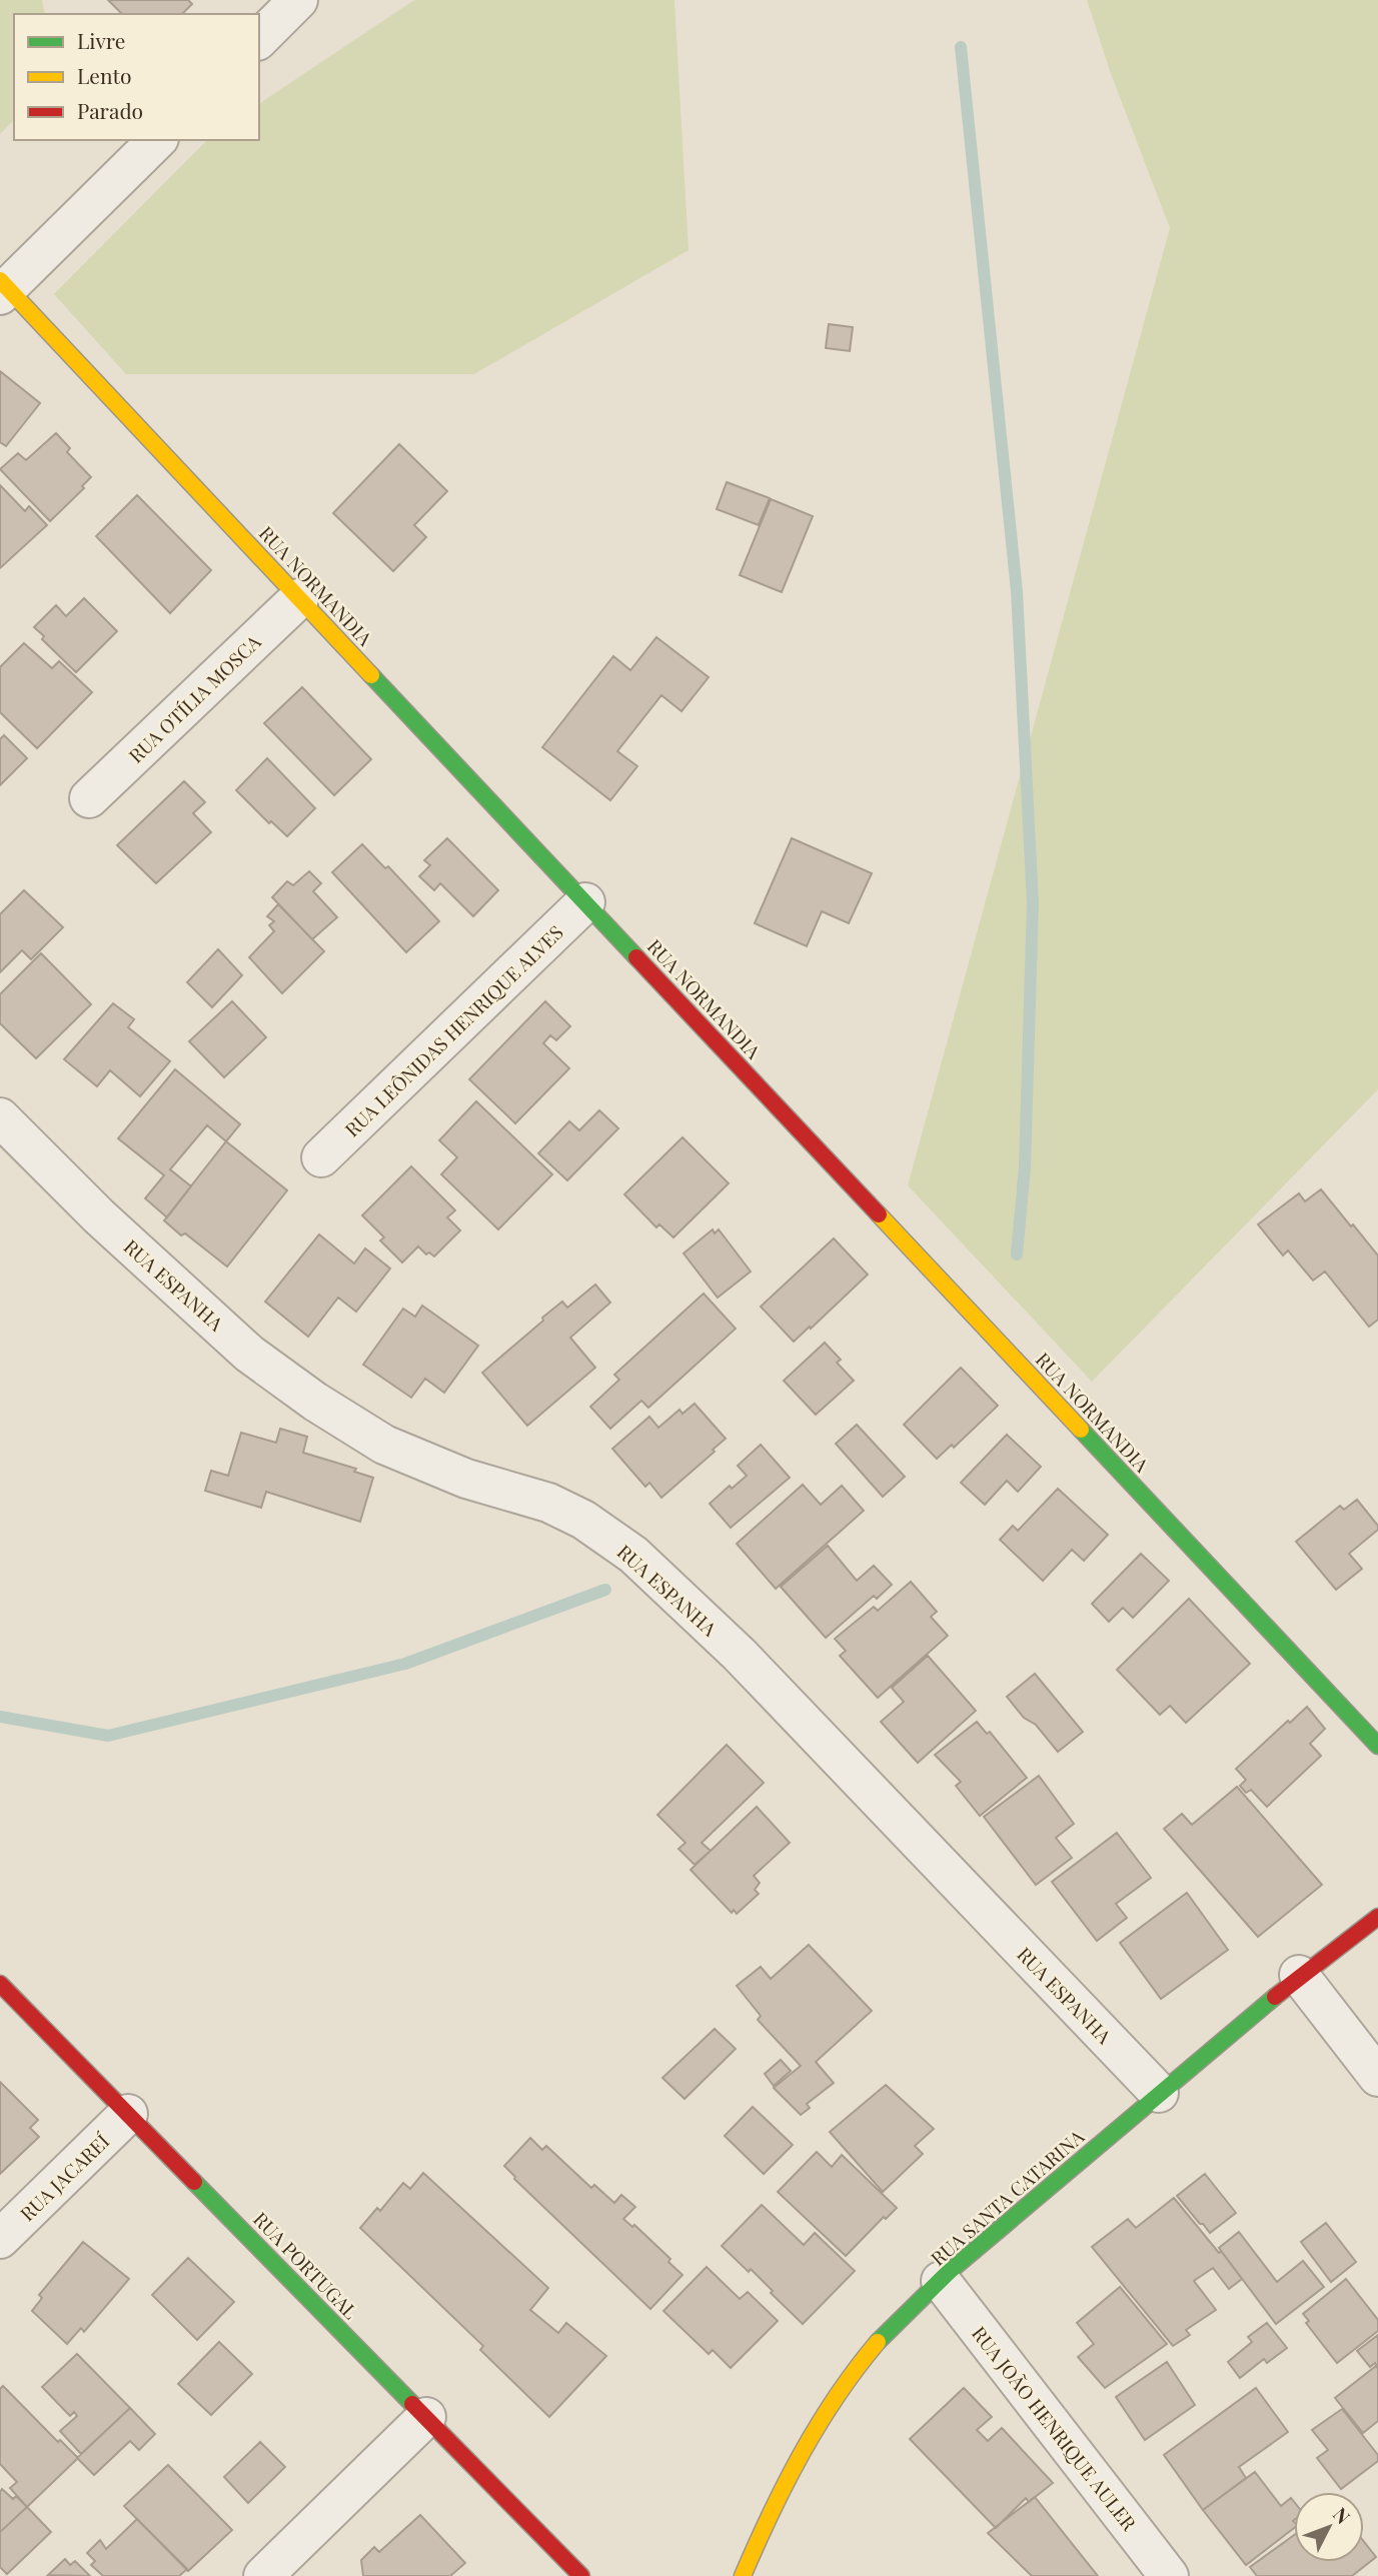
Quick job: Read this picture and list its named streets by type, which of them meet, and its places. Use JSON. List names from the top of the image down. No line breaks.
{"streets":{"street":["RUA NORMANDIA","RUA OTÍLIA MOSCA","RUA LEÔNIDAS HENRIQUE ALVES","RUA ESPANHA","RUA JACAREÍ","RUA SANTA CATARINA","RUA PORTUGAL","RUA JOÃO HENRIQUE AULER"]},"crossings":[["RUA NORMANDIA","RUA OTÍLIA MOSCA"],["RUA NORMANDIA","RUA LEÔNIDAS HENRIQUE ALVES"],["RUA ESPANHA","RUA SANTA CATARINA"],["RUA JACAREÍ","RUA PORTUGAL"],["RUA SANTA CATARINA","RUA JOÃO HENRIQUE AULER"]],"legend":["Livre","Lento","Parado"],"north":"top right"}
